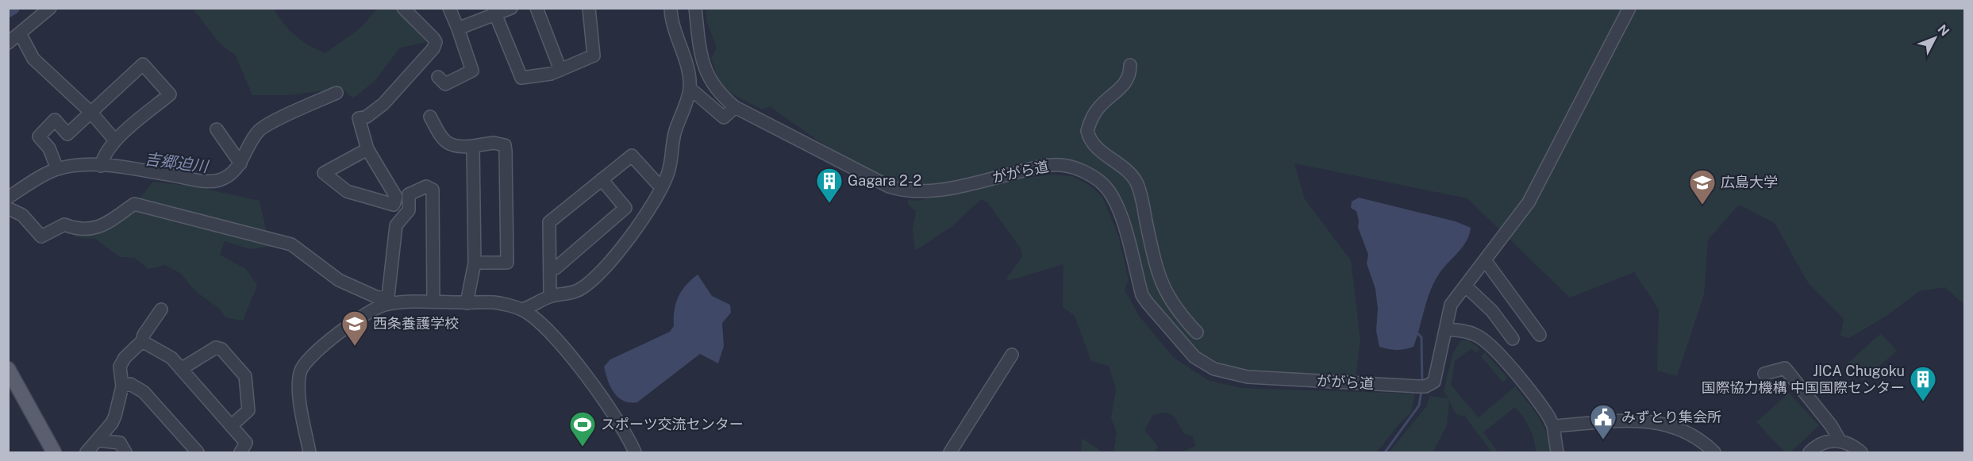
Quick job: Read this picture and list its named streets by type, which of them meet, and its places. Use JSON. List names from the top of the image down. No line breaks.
{"streets":{"street":["ががら道"]},"water":["吉郷迫川"],"places":{"building":["Gagara 2-2","JICA Chugoku 国際協力機構 中国国際センター"],"school or university":["広島大学","西条養護学校"],"public building":["みずとり集会所"],"sports":["スポーツ交流センター"]},"north":"top right"}
